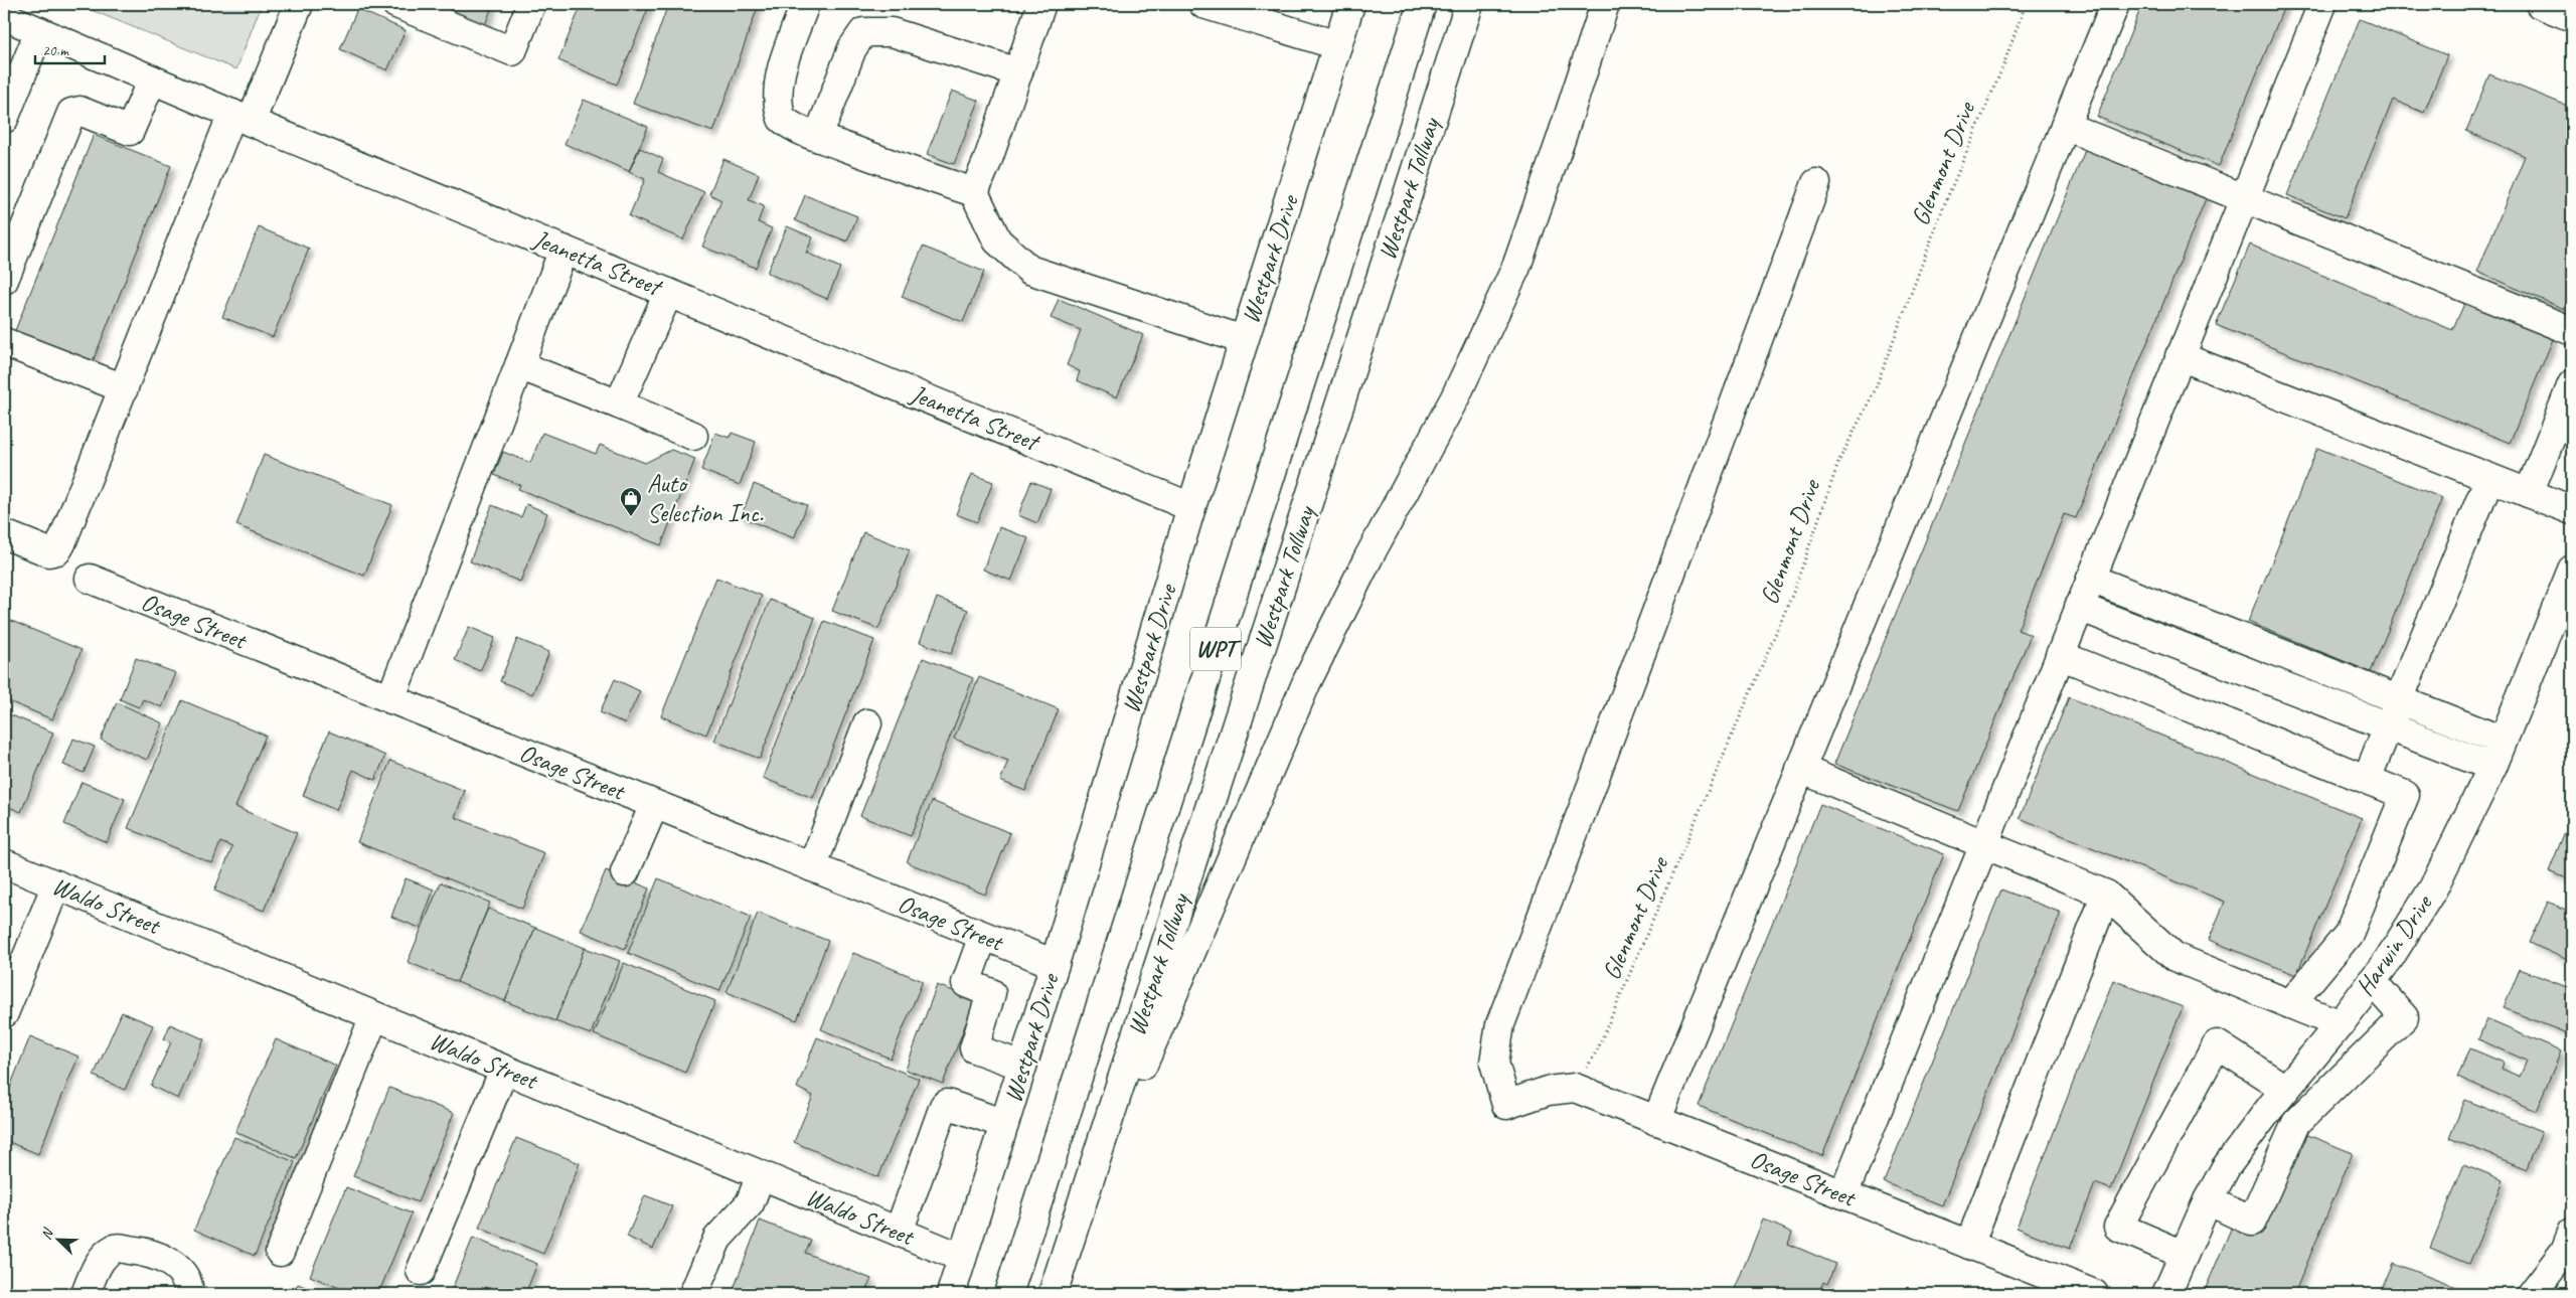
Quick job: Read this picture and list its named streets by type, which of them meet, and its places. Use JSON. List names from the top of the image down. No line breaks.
{"streets":{"main road":["Westpark Tollway","Westpark Drive","Jeanetta Street","Osage Street","WPT","Waldo Street","Harwin Drive"],"path":["Glenmont Drive"]},"crossings":[["Glenmont Drive","Osage Street"],["Westpark Drive","Jeanetta Street"],["Westpark Drive","Osage Street"],["Westpark Drive","Waldo Street"]],"places":{"shop":["Auto Selection Inc."]},"scale_bar":"20 m","north":"top left"}
